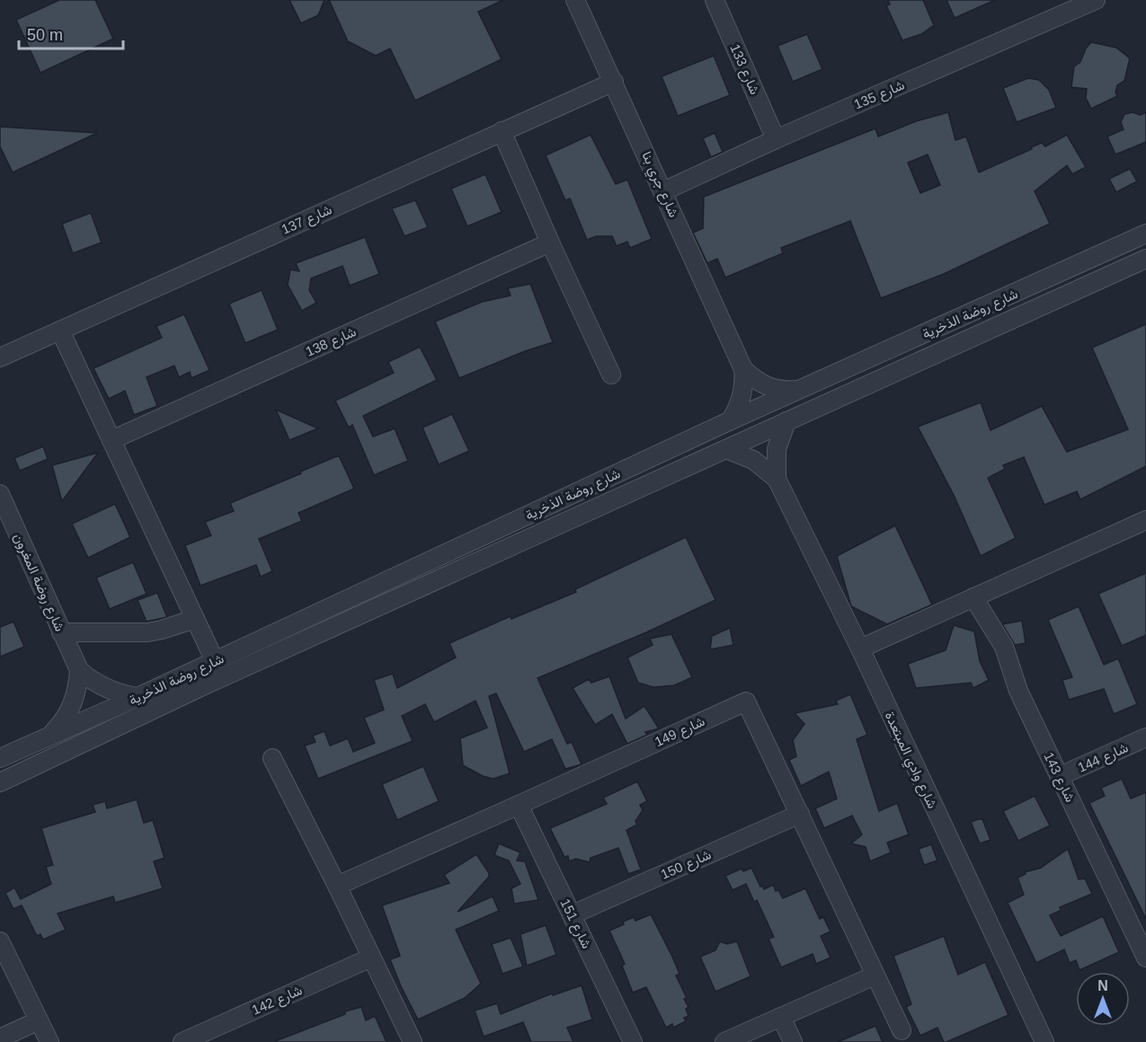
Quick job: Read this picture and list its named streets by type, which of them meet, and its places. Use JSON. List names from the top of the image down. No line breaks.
{"streets":{"street":["شارع 133","شارع 135","شارع جري بنا","شارع 137","شارع روضة الذخرية","شارع 138","شارع روضة المغرون","شارع 149","شارع 144","شارع وادي المبتعدة","شارع 143","شارع 150","شارع 151","شارع 142"]},"crossings":[["شارع 133","شارع 135"],["شارع 135","شارع جري بنا"],["شارع جري بنا","شارع 137"],["شارع جري بنا","شارع روضة الذخرية"],["شارع روضة الذخرية","شارع وادي المبتعدة"],["شارع 149","شارع 150"],["شارع 149","شارع 151"],["شارع 144","شارع 143"],["شارع 150","شارع 151"]],"scale_bar":"50 m","north":"top"}
